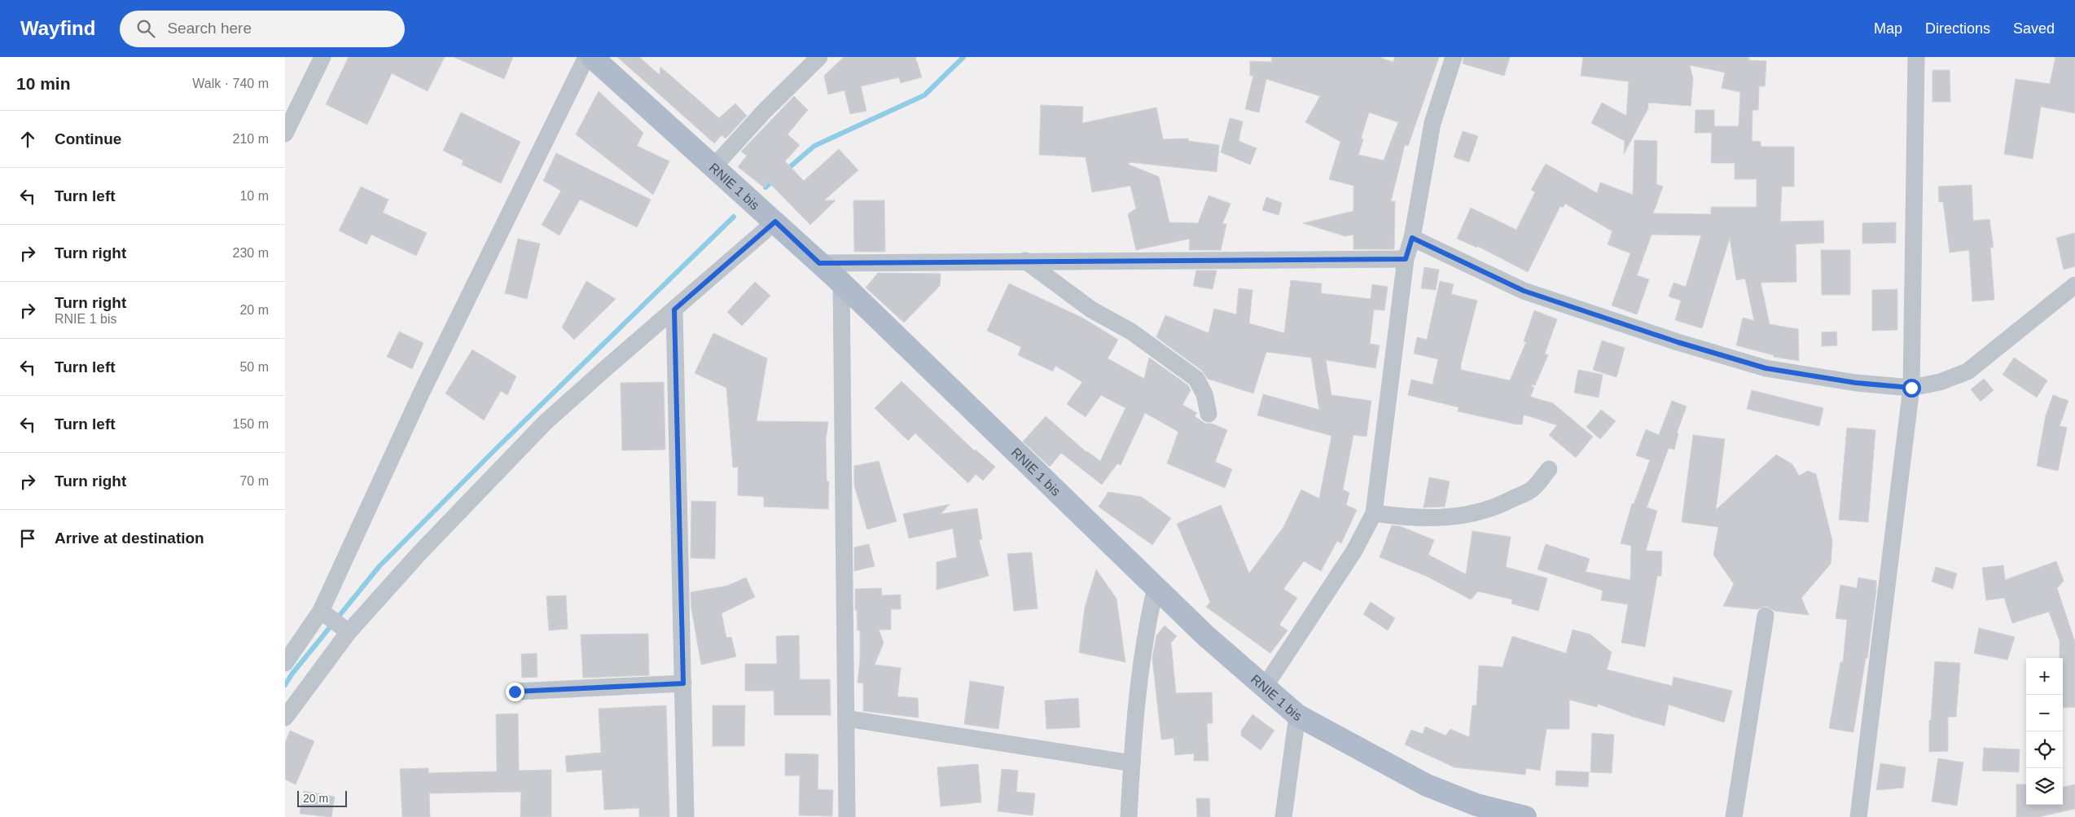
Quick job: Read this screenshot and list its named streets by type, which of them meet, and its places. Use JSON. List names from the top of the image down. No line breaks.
{"streets":{"main road":["RNIE 1 bis"]},"scale_bar":"20 m","page":{"header":"Wayfind","search":"Search here","nav":["Map","Directions","Saved"],"heading":["10 min","Walk · 740 m"],"list":[["Continue","210 m"],["Turn left","10 m"],["Turn right","230 m"],["Turn right","RNIE 1 bis","20 m"],["Turn left","50 m"],["Turn left","150 m"],["Turn right","70 m"],"Arrive at destination"],"map_buttons":["+","−"],"scale":"20 m"}}
